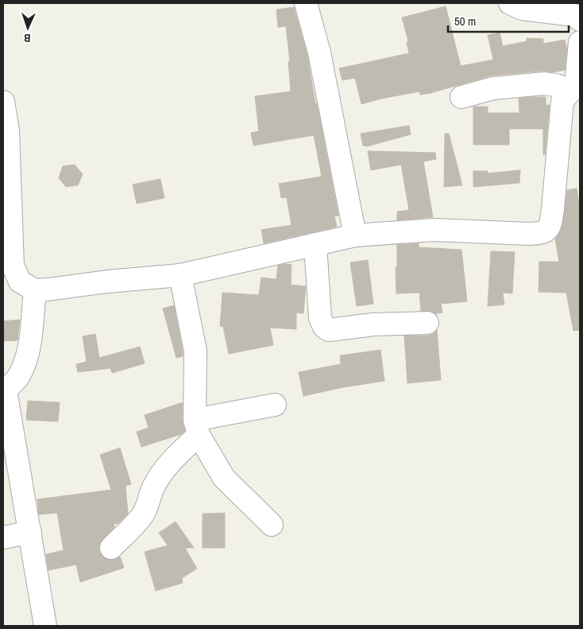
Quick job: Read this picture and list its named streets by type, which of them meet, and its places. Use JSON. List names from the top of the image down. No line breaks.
{"scale_bar":"50 m","north":"bottom"}
